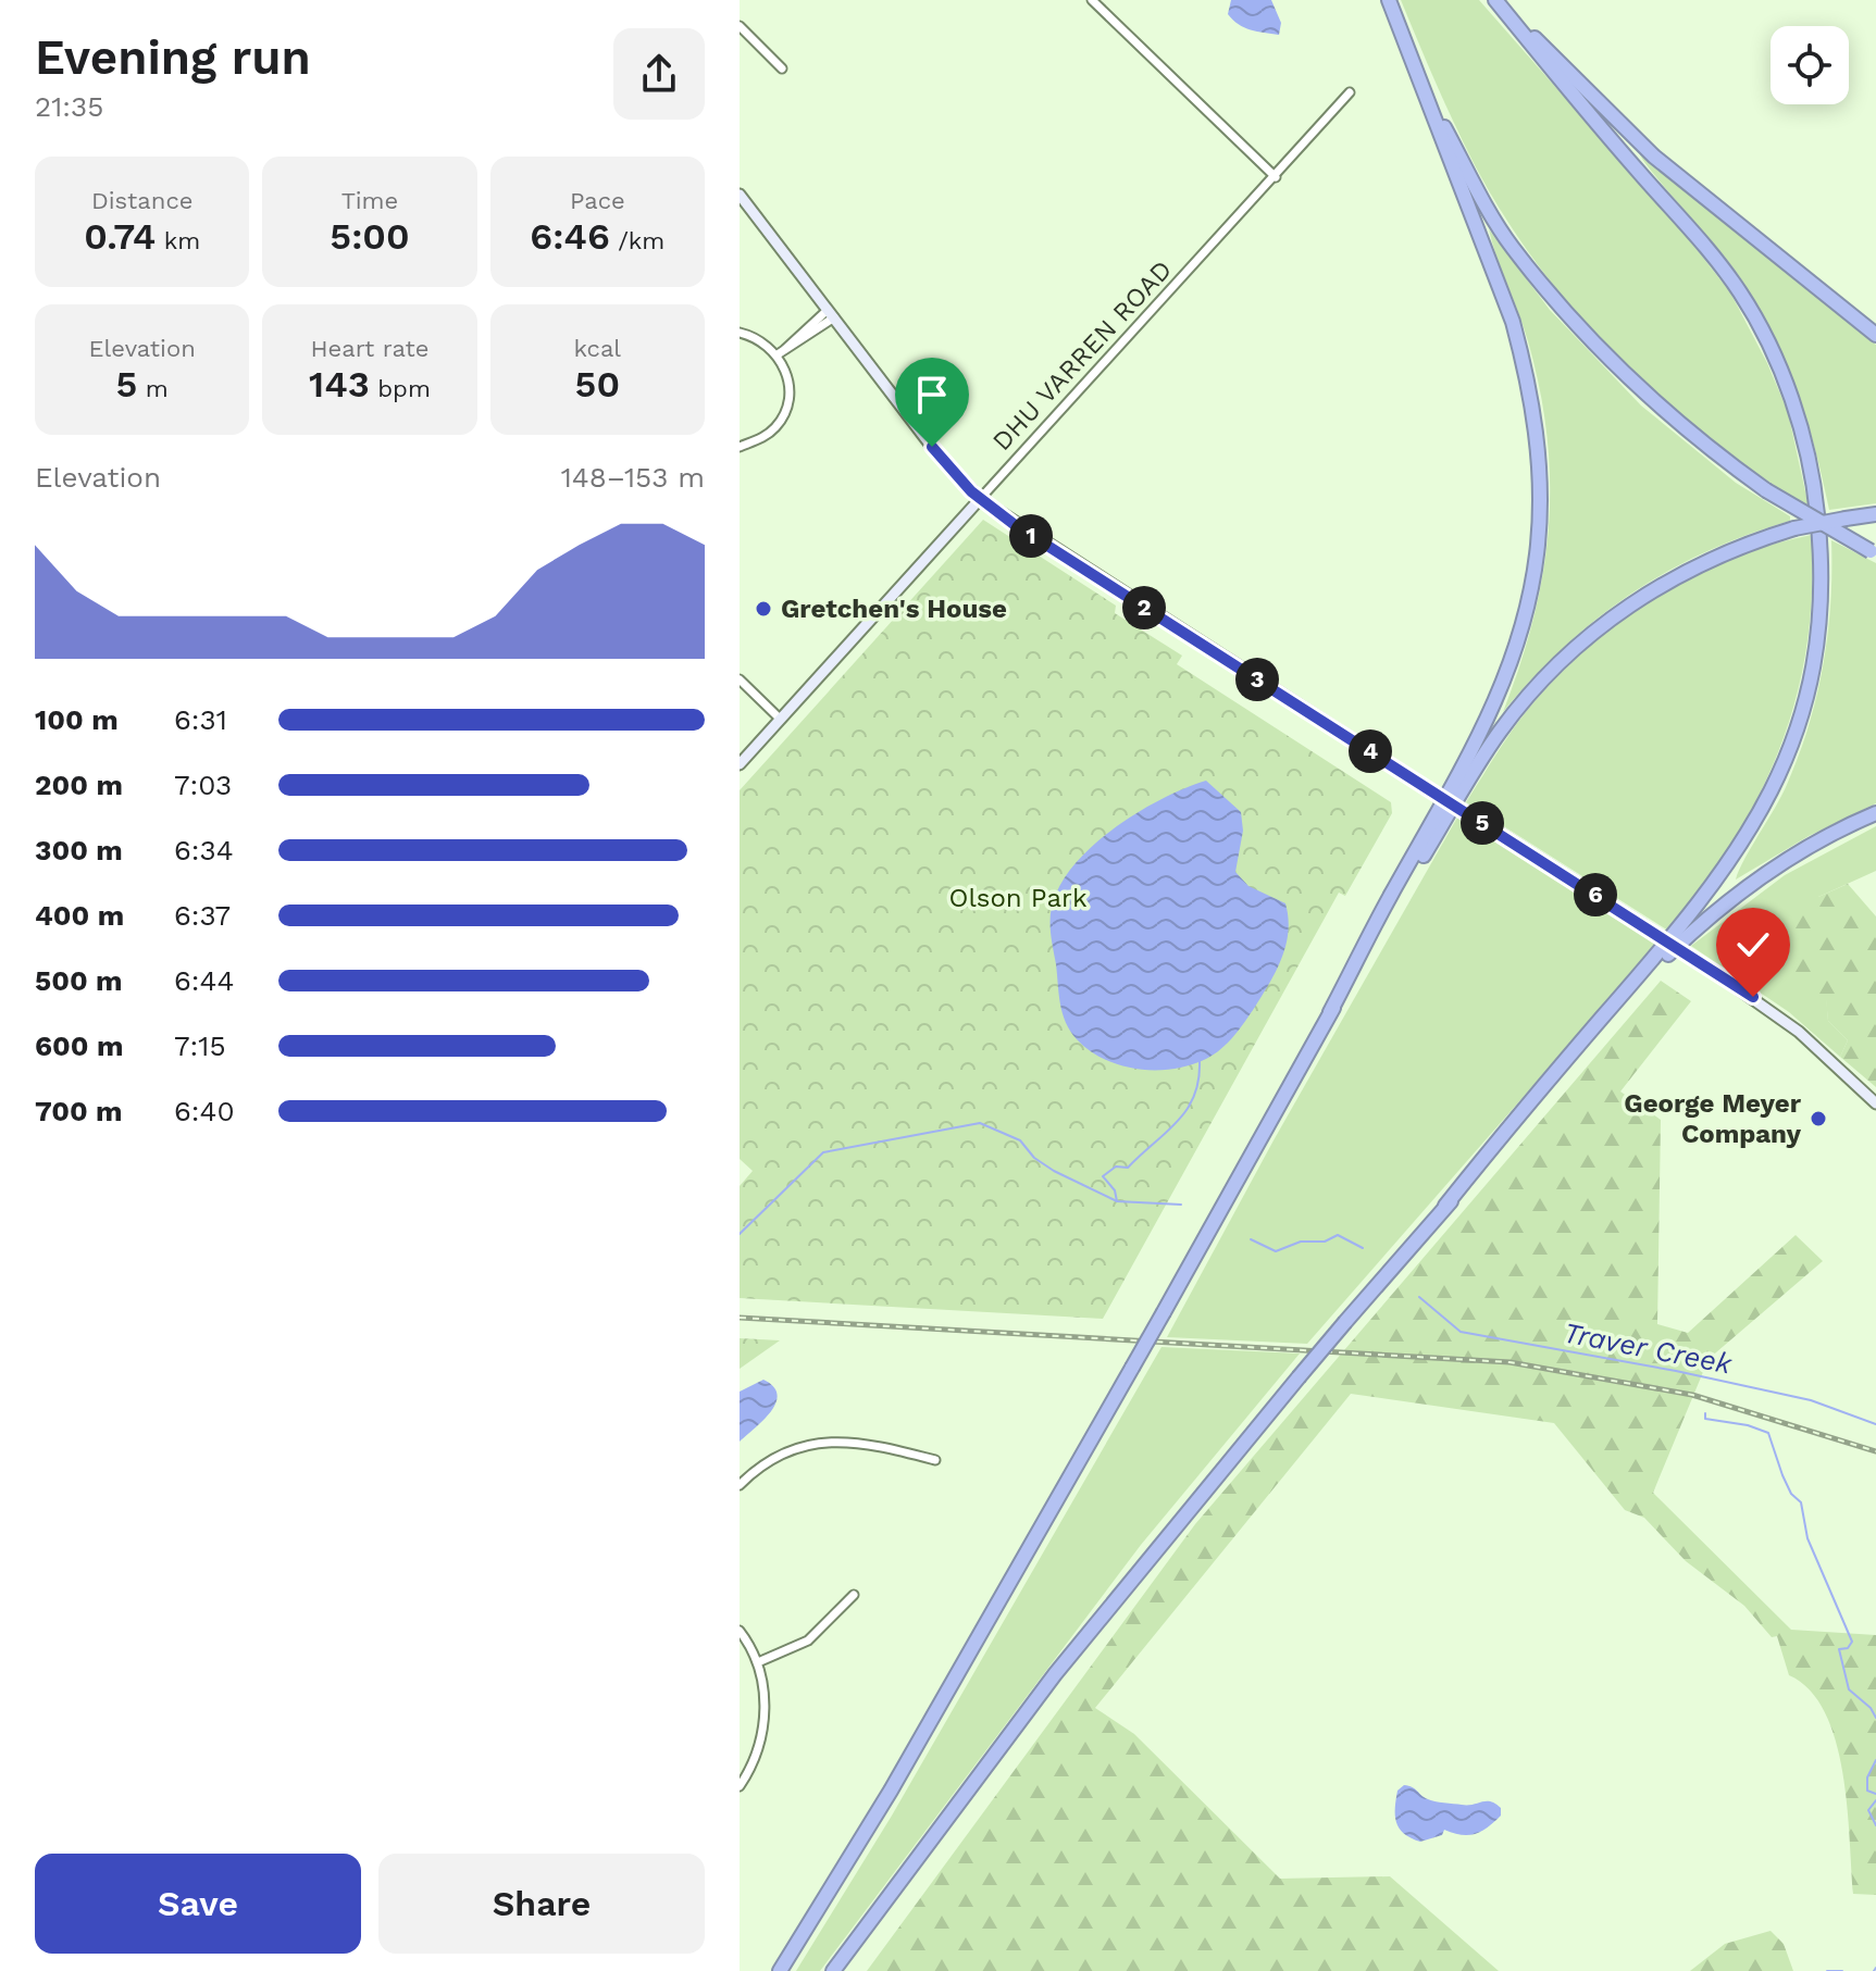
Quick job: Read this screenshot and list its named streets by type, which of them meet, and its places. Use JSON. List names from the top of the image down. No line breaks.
{"streets":{"main road":["DHU VARREN ROAD"]},"water":["Traver Creek"],"parks":["Olson Park"],"places":["Gretchen's House","George Meyer Company"],"page":{"heading":["Evening run","21:35"],"stats":[["Distance","0.74 km"],["Time","5:00"],["Pace","6:46 /km"],["Elevation","5 m"],["Heart rate","143 bpm"],["kcal","50"]],"chart":["Elevation","148–153 m"],"pins":["1","2","3","4","5","6"],"list":[{"name":"100 m","note":"6:31"},{"name":"200 m","note":"7:03"},{"name":"300 m","note":"6:34"},{"name":"400 m","note":"6:37"},{"name":"500 m","note":"6:44"},{"name":"600 m","note":"7:15"},{"name":"700 m","note":"6:40"}],"buttons":["Save","Share"]}}
